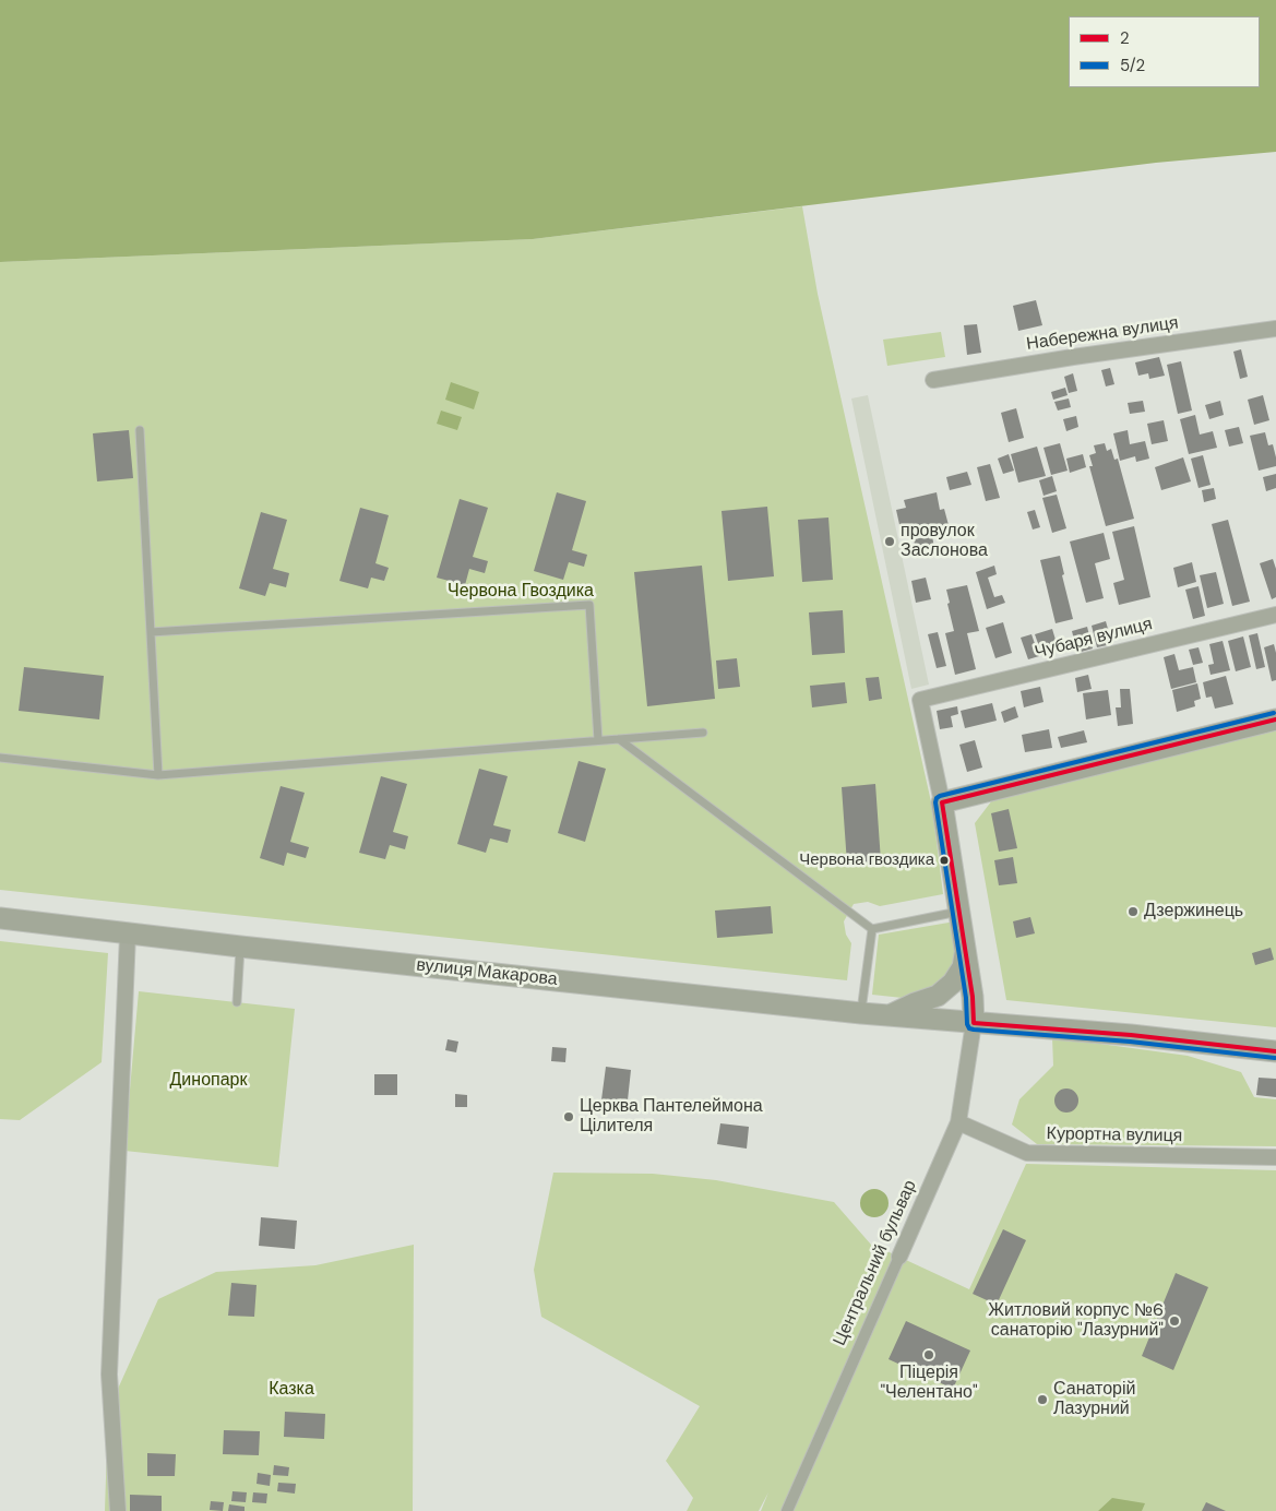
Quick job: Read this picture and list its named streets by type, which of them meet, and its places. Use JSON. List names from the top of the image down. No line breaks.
{"streets":{"main road":["вулиця Макарова"],"street":["Набережна вулиця","Чубаря вулиця","Курортна вулиця","Центральний бульвар"]},"crossings":[["вулиця Макарова","Центральний бульвар"],["Курортна вулиця","Центральний бульвар"]],"parks":["Червона Гвоздика","Динопарк","Казка"],"places":["провулок Заслонова","Червона гвоздика","Дзержинець","Церква Пантелеймона Цілителя","Житловий корпус №6 санаторію \"Лазурний\"","Піцерія \"Челентано\"","Санаторій Лазурний"],"lines":["transit line 5/2","transit line 2"],"legend":["2","5/2"]}
